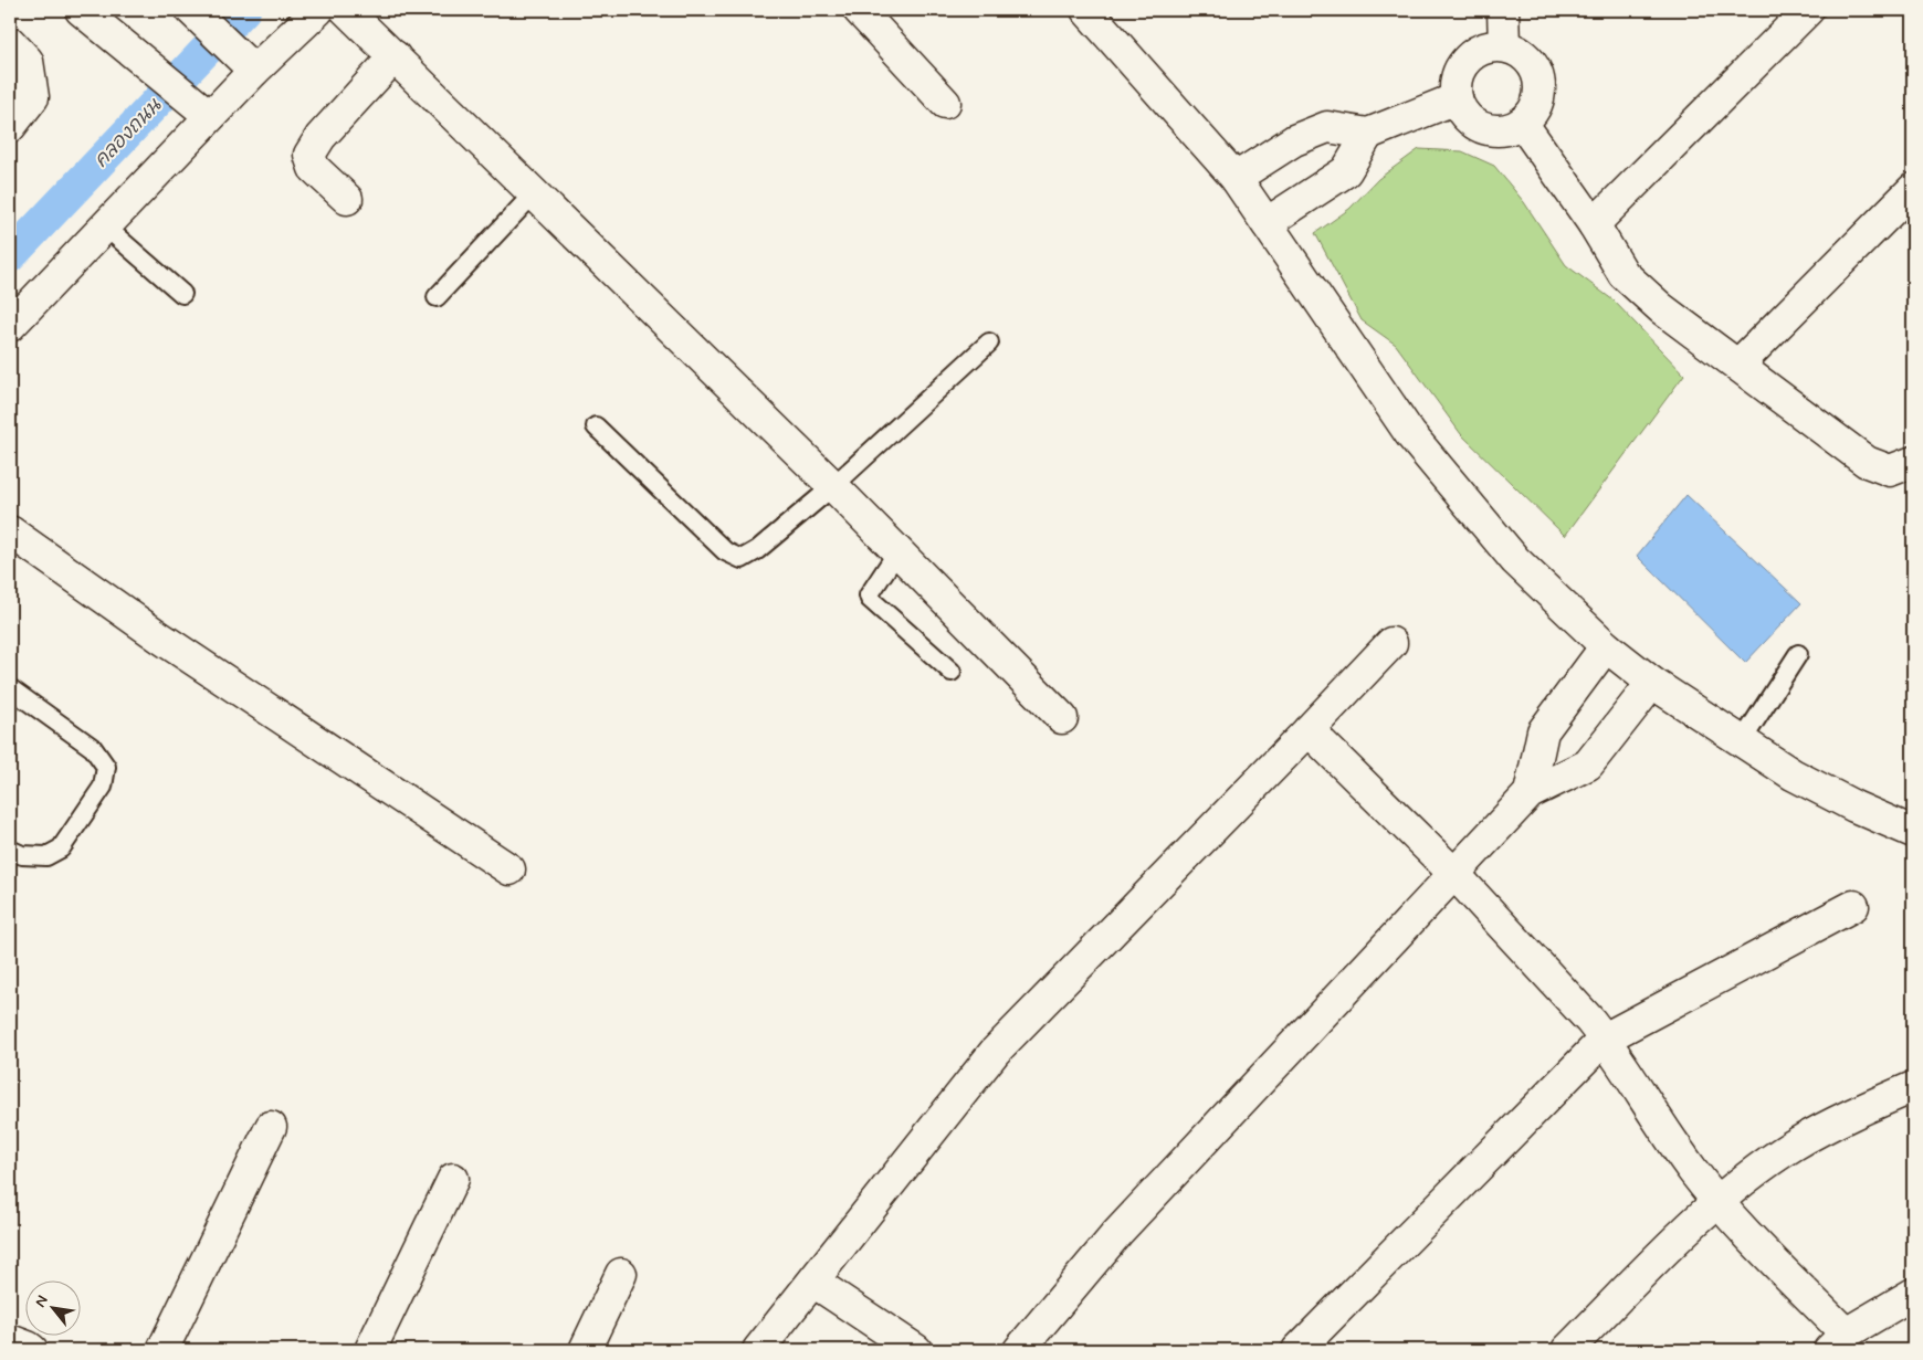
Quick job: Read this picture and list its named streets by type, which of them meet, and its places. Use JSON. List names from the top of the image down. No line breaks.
{"water":["คลองถนน"],"north":"top left"}
